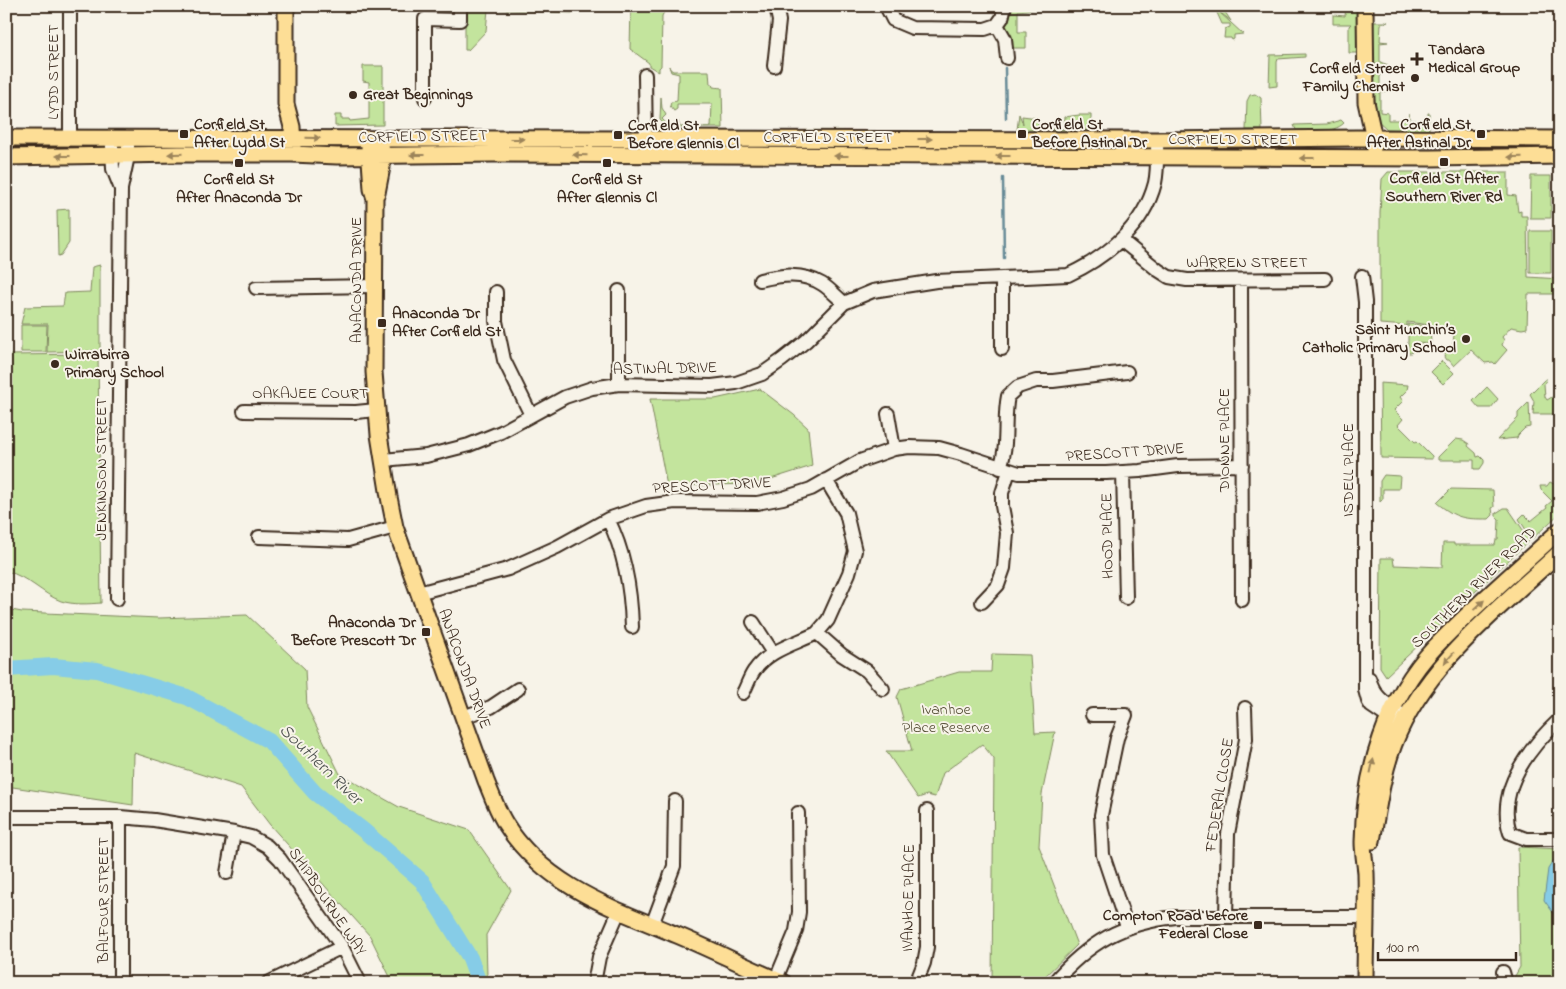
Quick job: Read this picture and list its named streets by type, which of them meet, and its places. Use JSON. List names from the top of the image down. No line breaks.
{"streets":{"main road":["CORFIELD STREET","ANACONDA DRIVE","SOUTHERN RIVER ROAD"],"street":["LYDD STREET","WARREN STREET","ASTINAL DRIVE","OAKAJEE COURT","DIONNE PLACE","PRESCOTT DRIVE","JENKINSON STREET","ISDELL PLACE","HOOD PLACE","FEDERAL CLOSE","IVANHOE PLACE","BALFOUR STREET","SHIPBOURNE WAY"]},"crossings":[["LYDD STREET","CORFIELD STREET"],["CORFIELD STREET","ANACONDA DRIVE"],["CORFIELD STREET","ASTINAL DRIVE"],["CORFIELD STREET","JENKINSON STREET"],["WARREN STREET","ASTINAL DRIVE"],["WARREN STREET","DIONNE PLACE"],["ANACONDA DRIVE","ASTINAL DRIVE"],["ANACONDA DRIVE","OAKAJEE COURT"],["ANACONDA DRIVE","PRESCOTT DRIVE"],["DIONNE PLACE","PRESCOTT DRIVE"],["PRESCOTT DRIVE","HOOD PLACE"],["ISDELL PLACE","SOUTHERN RIVER ROAD"],["BALFOUR STREET","SHIPBOURNE WAY"]],"water":["Southern River"],"parks":["Ivanhoe Place Reserve"],"places":{"health":["Tandara Medical Group"],"other":["Corfield Street Family Chemist","Great Beginnings","Saint Munchin’s Catholic Primary School","Wirrabirra Primary School"],"transit":["Corfield St After Lydd St","Corfield St Before Astinal Dr","Corfield St After Astinal Dr","Corfield St Before Glennis Cl","Corfield St After Southern River Rd","Corfield St After Anaconda Dr","Corfield St After Glennis Cl","Anaconda Dr After Corfield St","Anaconda Dr Before Prescott Dr","Compton Road before Federal Close"]},"scale_bar":"100 m"}
